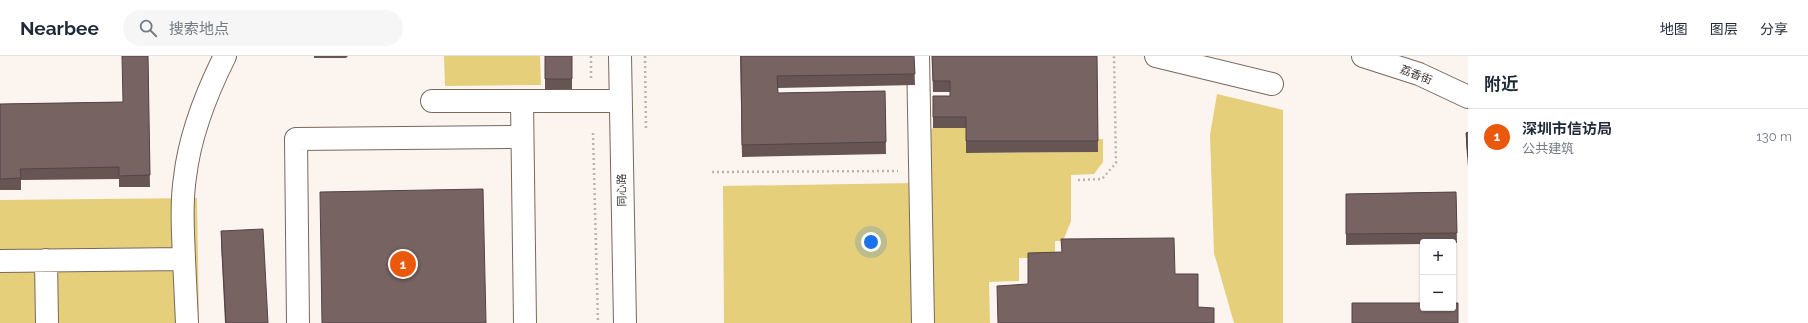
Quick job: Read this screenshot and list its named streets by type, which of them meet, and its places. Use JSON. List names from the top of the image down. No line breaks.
{"streets":{"street":["荔香街","同心路"]},"page":{"header":"Nearbee","search":"搜索地点","nav":["地图","图层","分享"],"heading":"附近","list":[{"mark":"1","name":"深圳市信访局","note":"公共建筑","value":"130 m"}],"map_buttons":["+","−"],"pins":"1"}}
